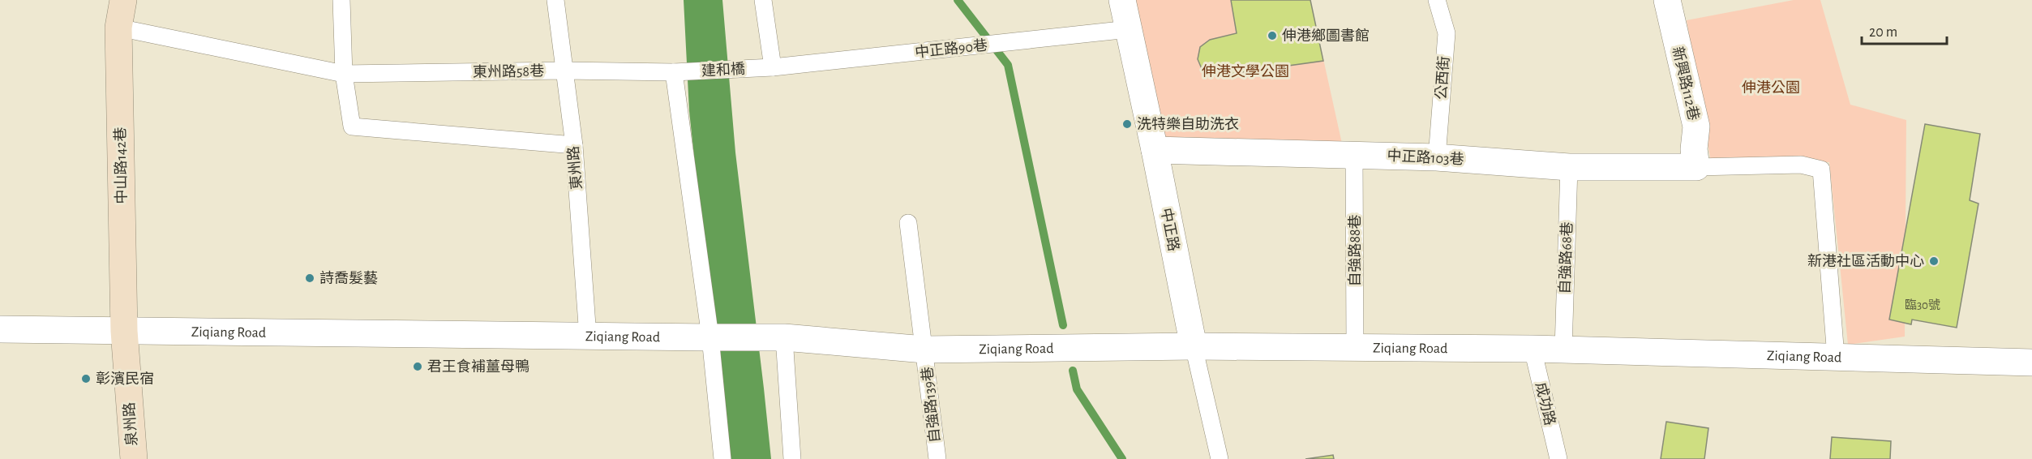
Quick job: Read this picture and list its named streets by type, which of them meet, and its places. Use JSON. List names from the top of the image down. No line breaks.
{"streets":{"street":["新興路112巷","中正路103巷","中山路142巷","中正路","Ziqiang Road","泉州路"],"lane":["中正路90巷","建和橋","東州路58巷","公西街","東州路","自強路88巷","自強路68巷","成功路","自強路139巷"]},"crossings":[["中正路90巷","建和橋"],["中正路90巷","中正路"],["建和橋","東州路58巷"],["東州路58巷","中山路142巷"],["東州路58巷","東州路"],["公西街","中正路103巷"],["新興路112巷","中正路103巷"],["中正路103巷","中正路"],["中正路103巷","自強路88巷"],["中正路103巷","自強路68巷"],["中山路142巷","Ziqiang Road"],["中山路142巷","泉州路"],["東州路","Ziqiang Road"],["中正路","Ziqiang Road"],["自強路88巷","Ziqiang Road"],["自強路68巷","Ziqiang Road"],["Ziqiang Road","成功路"],["Ziqiang Road","自強路139巷"],["Ziqiang Road","泉州路"]],"parks":["伸港文學公園","伸港公園"],"places":["伸港鄉圖書館","洗特樂自助洗衣","新港社區活動中心","詩喬髮藝","君王食補薑母鴨","彰濱民宿"],"house_numbers":["臨30號"],"scale_bar":"20 m"}
